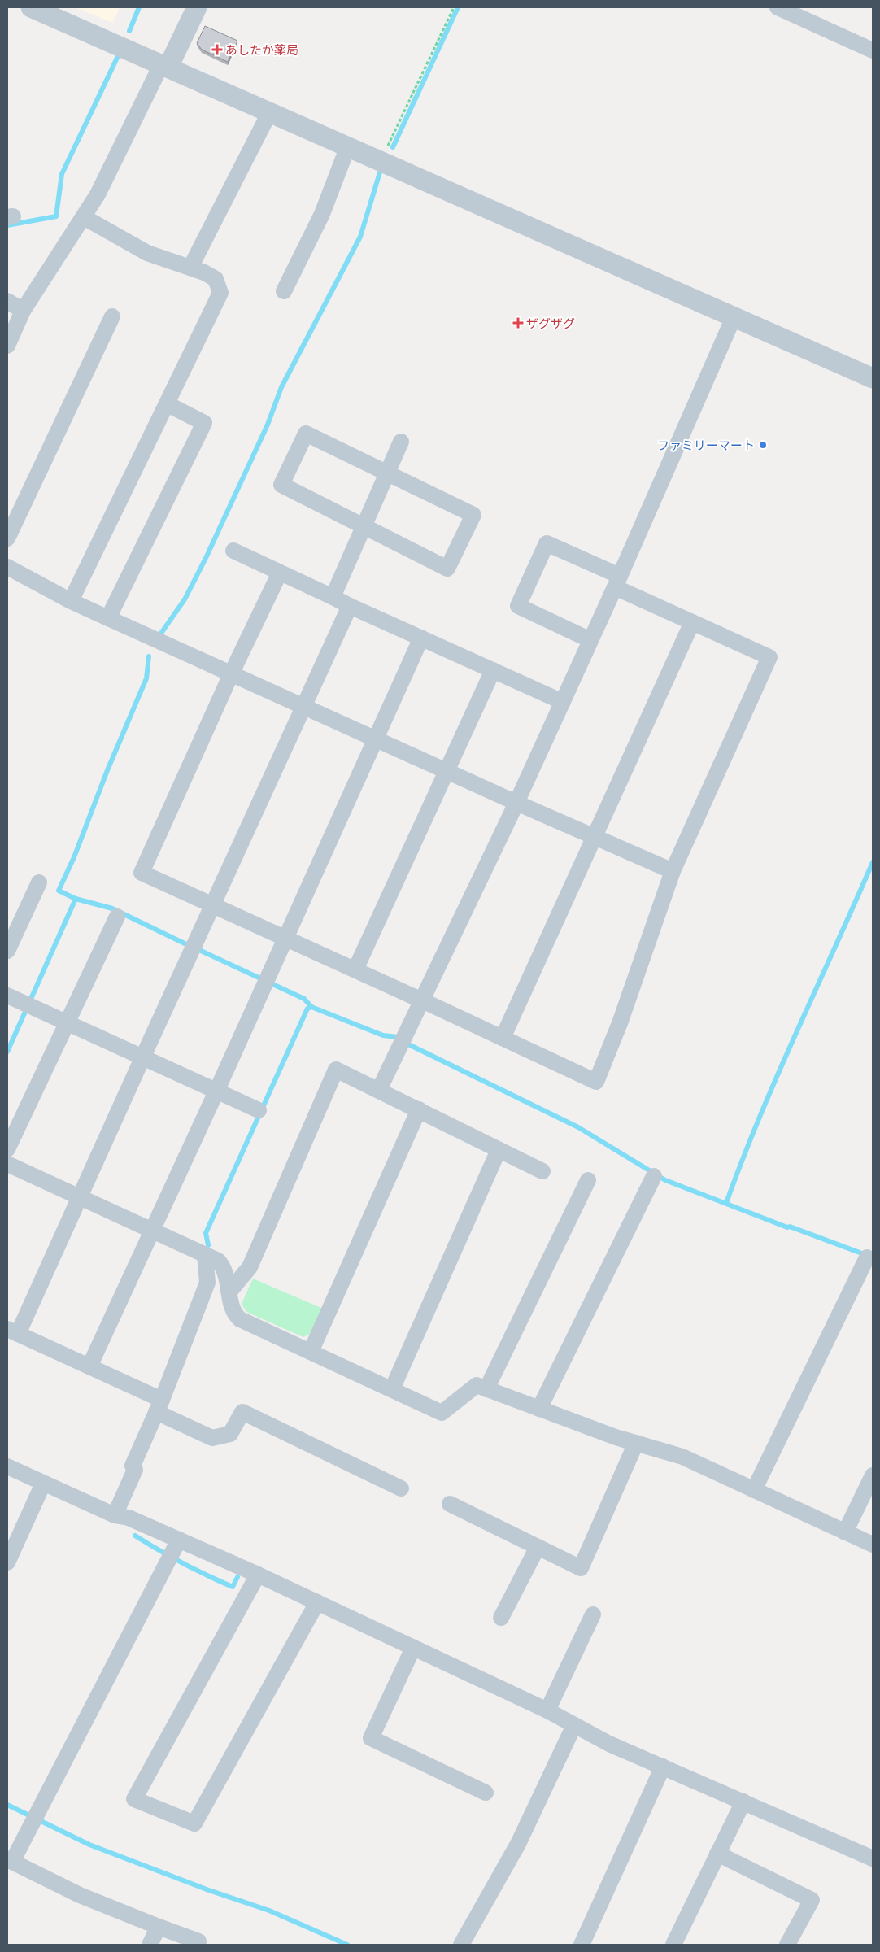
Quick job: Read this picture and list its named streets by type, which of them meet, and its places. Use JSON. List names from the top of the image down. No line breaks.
{"places":{"health":["あしたか薬局","ザグザグ"],"other":["ファミリーマート"]}}
